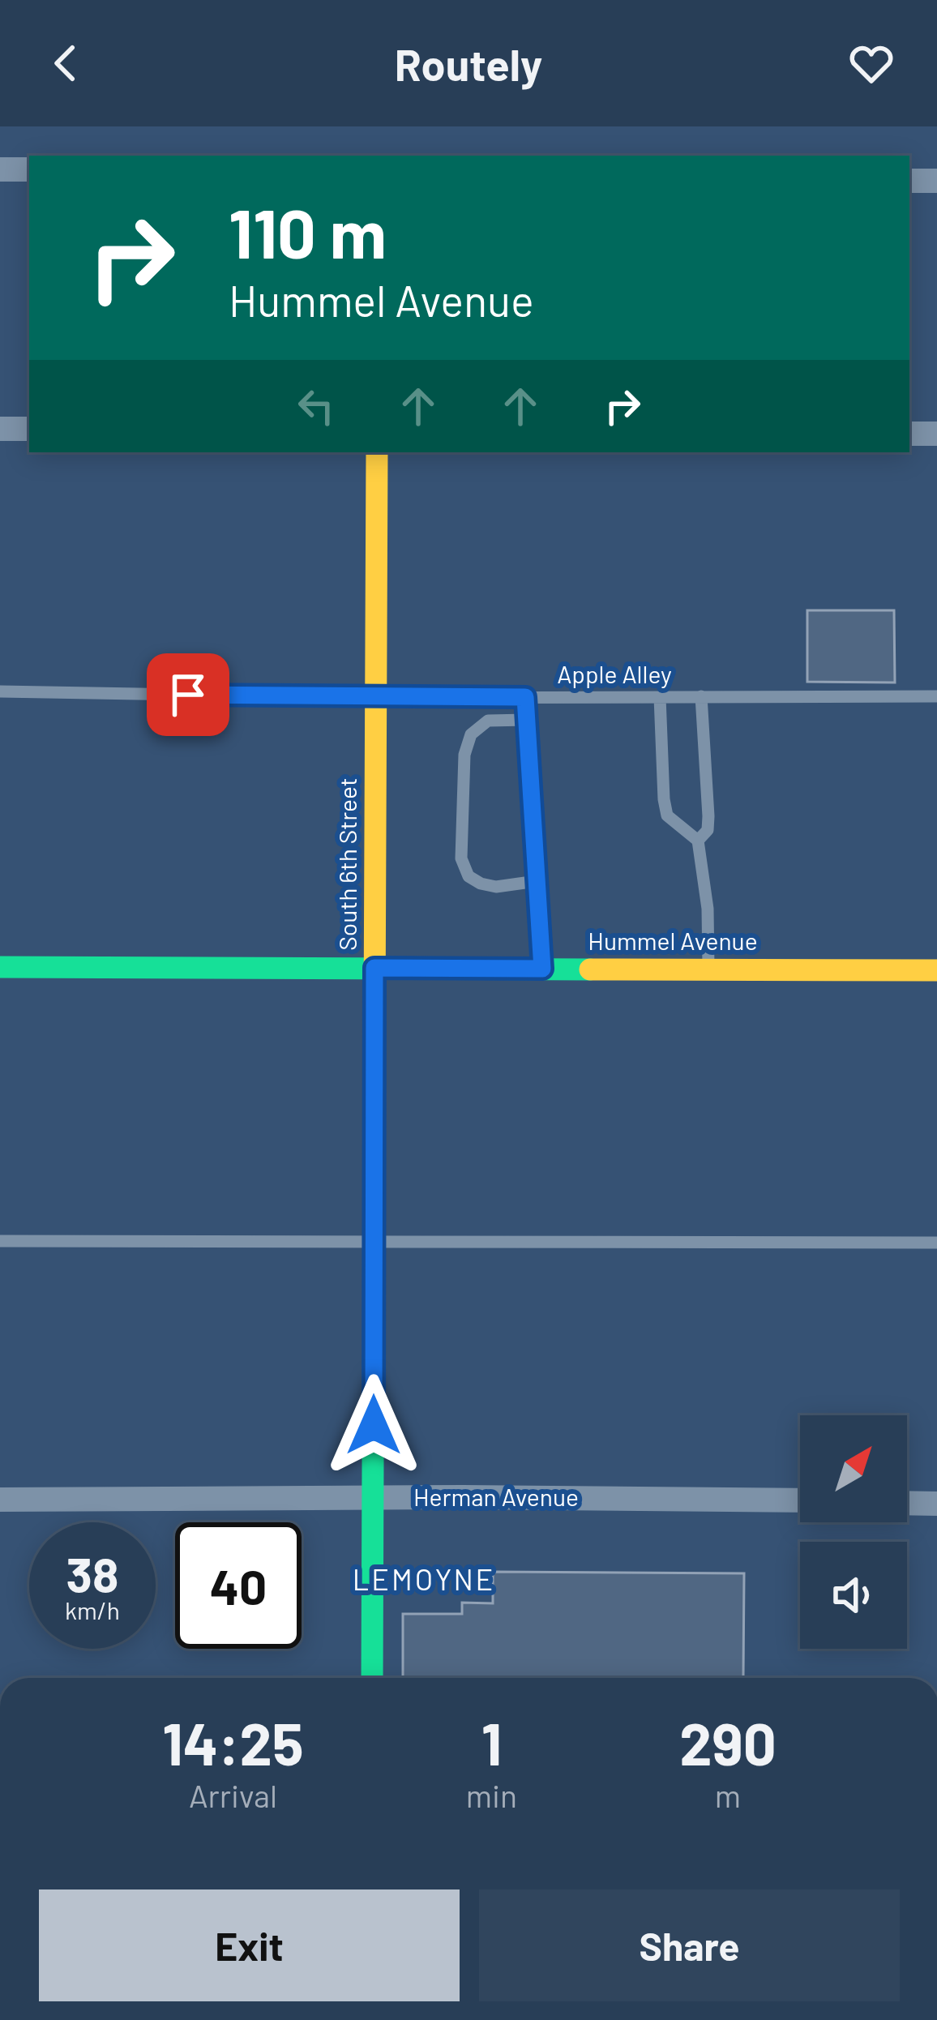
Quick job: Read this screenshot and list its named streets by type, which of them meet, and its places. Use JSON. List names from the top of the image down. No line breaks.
{"streets":{"main road":["South 6th Street","Hummel Avenue"],"street":["Herman Avenue"],"lane":["Apple Alley"]},"crossings":[["Apple Alley","South 6th Street"],["South 6th Street","Hummel Avenue"],["South 6th Street","Herman Avenue"]],"districts":["LEMOYNE"],"north":"top right","page":{"header":"Routely","turn":["110 m","Hummel Avenue"],"speed":"38 km/h","limit":"40","eta":["14:25","Arrival","1","min","290","m"],"buttons":["Exit","Share"]}}
